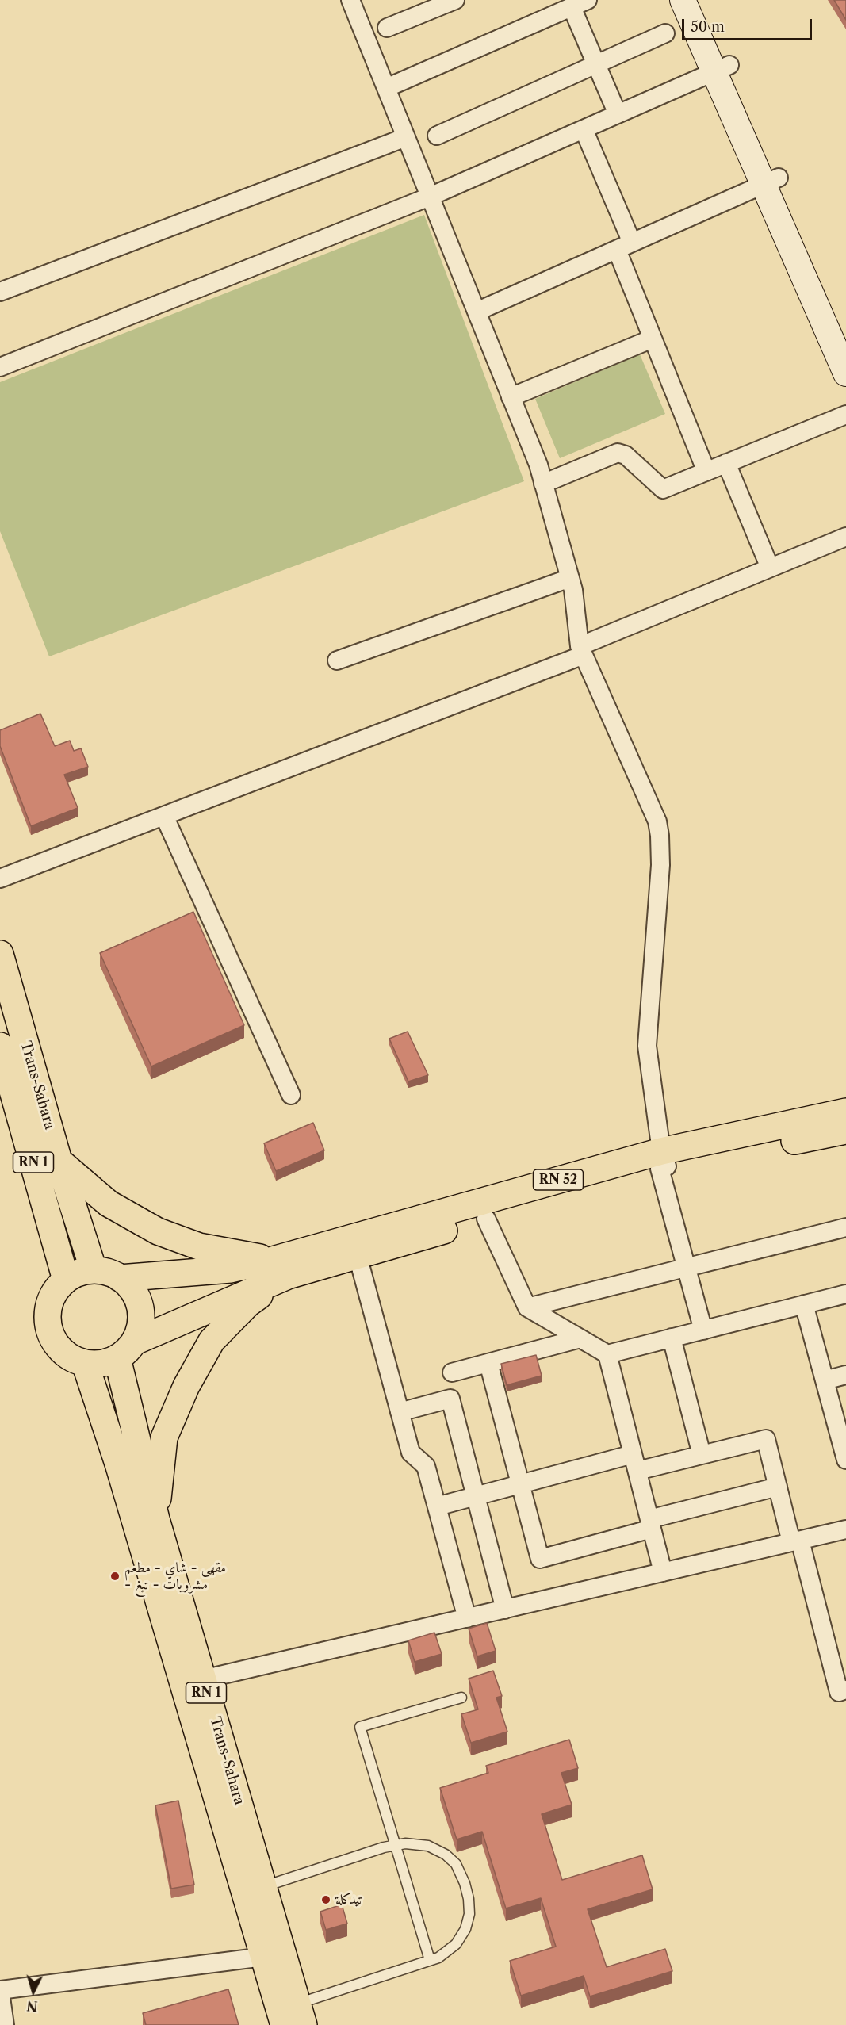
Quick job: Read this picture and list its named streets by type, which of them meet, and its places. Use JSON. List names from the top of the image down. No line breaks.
{"streets":{"main road":["Trans-Sahara","RN 1","RN 52"]},"places":["مقهى - شاي - مطعم - مشروبات - تبغ","تيدكلة"],"scale_bar":"50 m","north":"bottom"}
